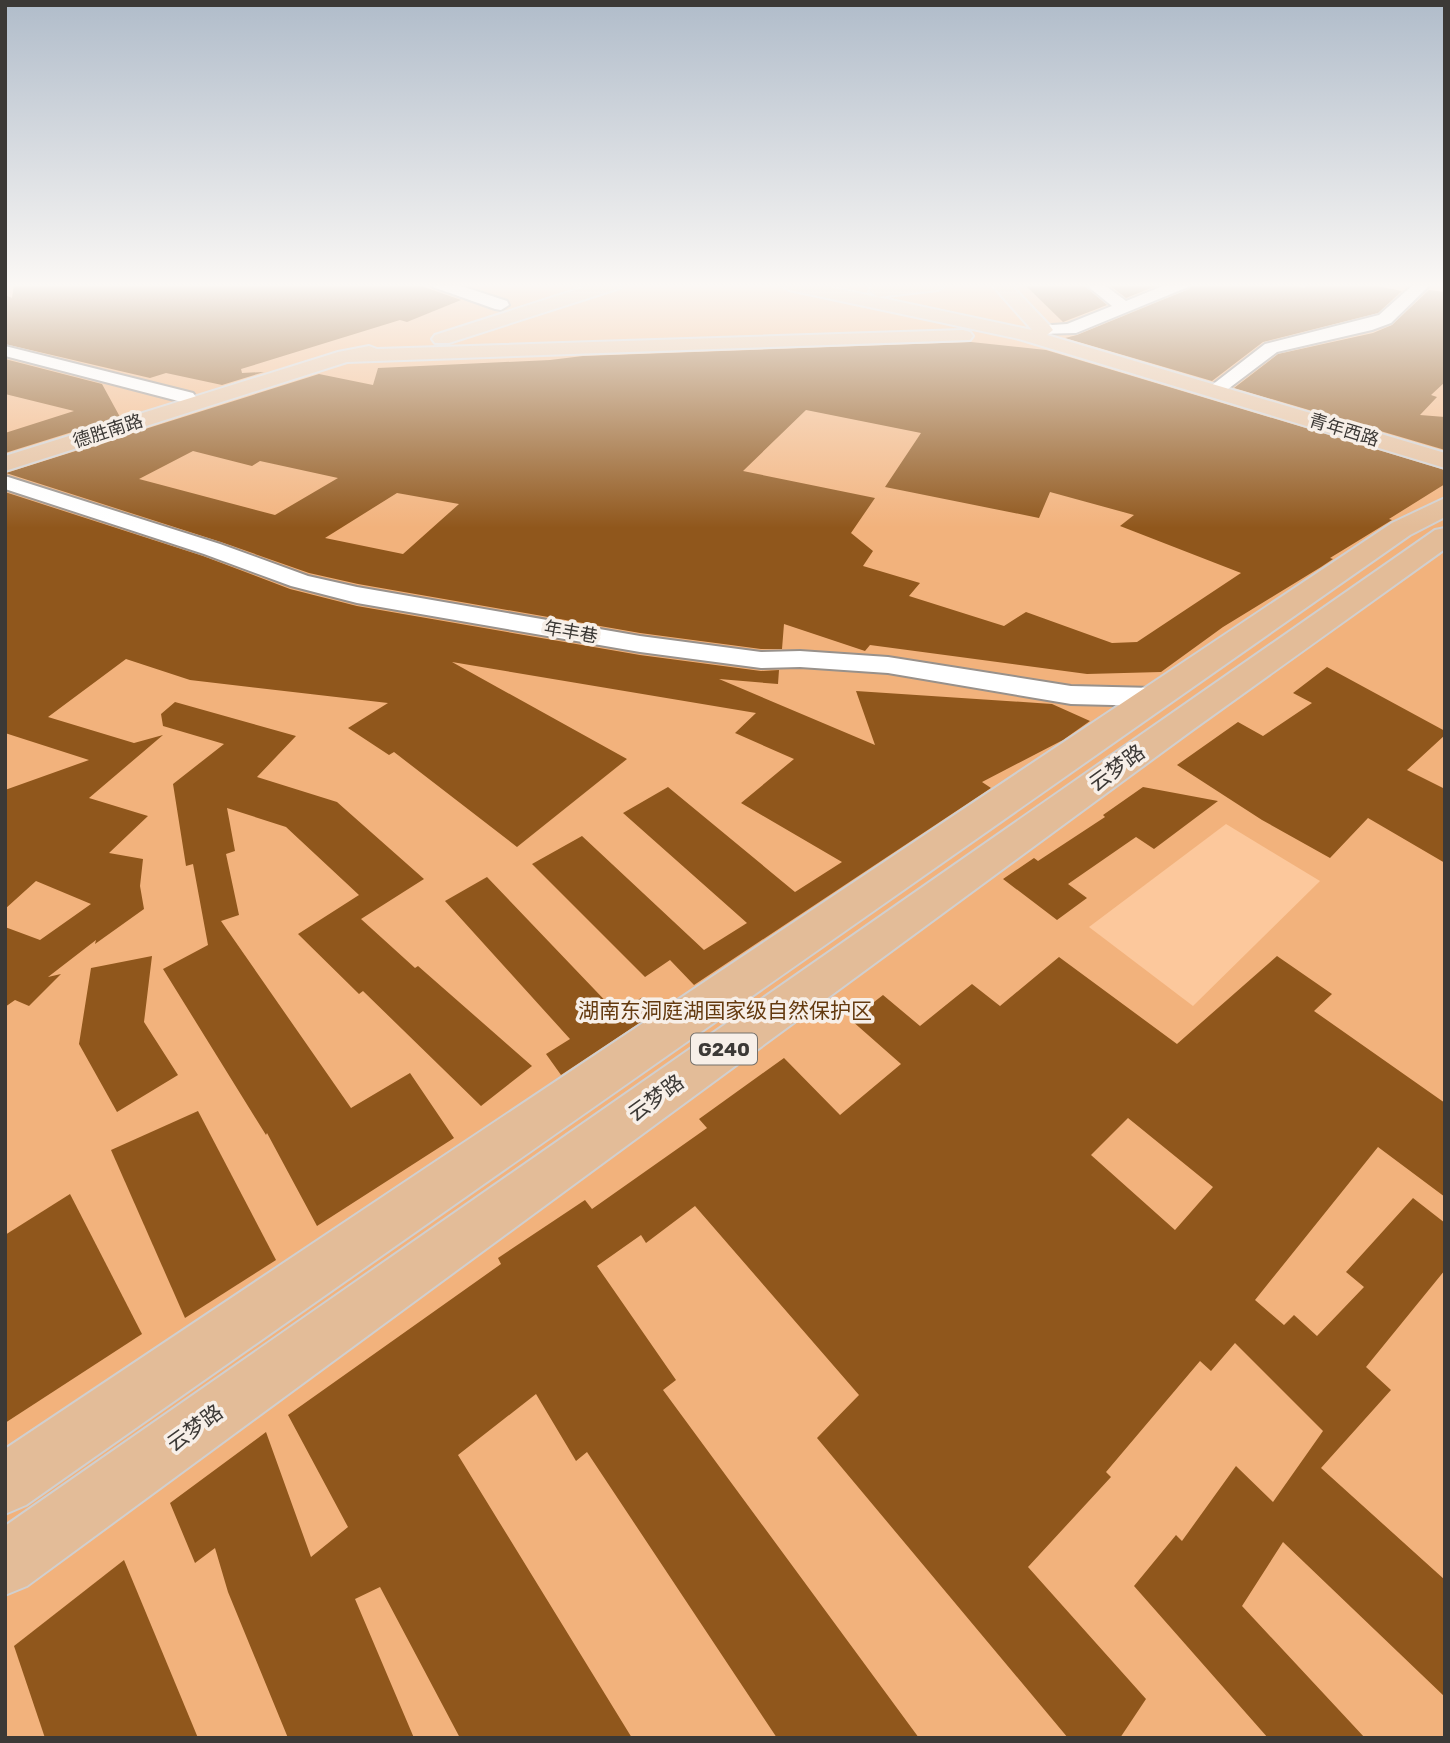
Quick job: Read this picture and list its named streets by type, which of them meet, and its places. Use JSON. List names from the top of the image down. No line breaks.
{"streets":{"main road":["青年西路","德胜南路","云梦路","G240"],"street":["年丰巷"]},"crossings":[["年丰巷","G240"]],"parks":["湖南东洞庭湖国家级自然保护区"]}
